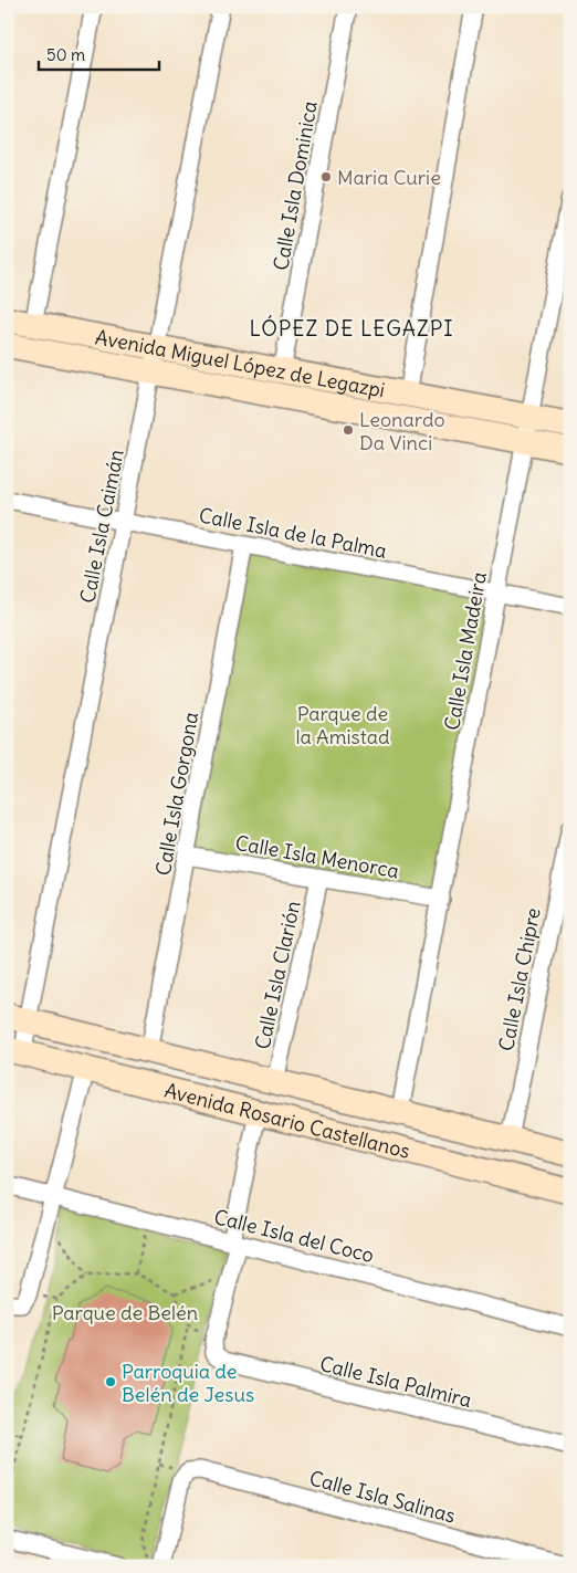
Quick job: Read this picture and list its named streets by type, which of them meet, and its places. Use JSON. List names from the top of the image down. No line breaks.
{"streets":{"main road":["Avenida Miguel López de Legazpi","Avenida Rosario Castellanos"],"street":["Calle Isla Dominica","Calle Isla Caimán","Calle Isla de la Palma","Calle Isla Madeira","Calle Isla Gorgona","Calle Isla Menorca","Calle Isla Clarión","Calle Isla Chipre","Calle Isla del Coco","Calle Isla Palmira","Calle Isla Salinas"]},"crossings":[["Calle Isla Dominica","Avenida Miguel López de Legazpi"],["Avenida Miguel López de Legazpi","Calle Isla Caimán"],["Avenida Miguel López de Legazpi","Calle Isla Madeira"],["Calle Isla Caimán","Calle Isla de la Palma"],["Calle Isla Caimán","Avenida Rosario Castellanos"],["Calle Isla de la Palma","Calle Isla Madeira"],["Calle Isla de la Palma","Calle Isla Gorgona"],["Calle Isla Madeira","Calle Isla Menorca"],["Calle Isla Madeira","Avenida Rosario Castellanos"],["Calle Isla Gorgona","Calle Isla Menorca"],["Calle Isla Gorgona","Avenida Rosario Castellanos"],["Calle Isla Menorca","Calle Isla Clarión"],["Calle Isla Clarión","Avenida Rosario Castellanos"],["Calle Isla Chipre","Avenida Rosario Castellanos"]],"districts":["LÓPEZ DE LEGAZPI"],"parks":["Parque de la Amistad","Parque de Belén"],"places":["Maria Curie","Leonardo Da Vinci","Parroquia de Belén de Jesus"],"scale_bar":"50 m"}
